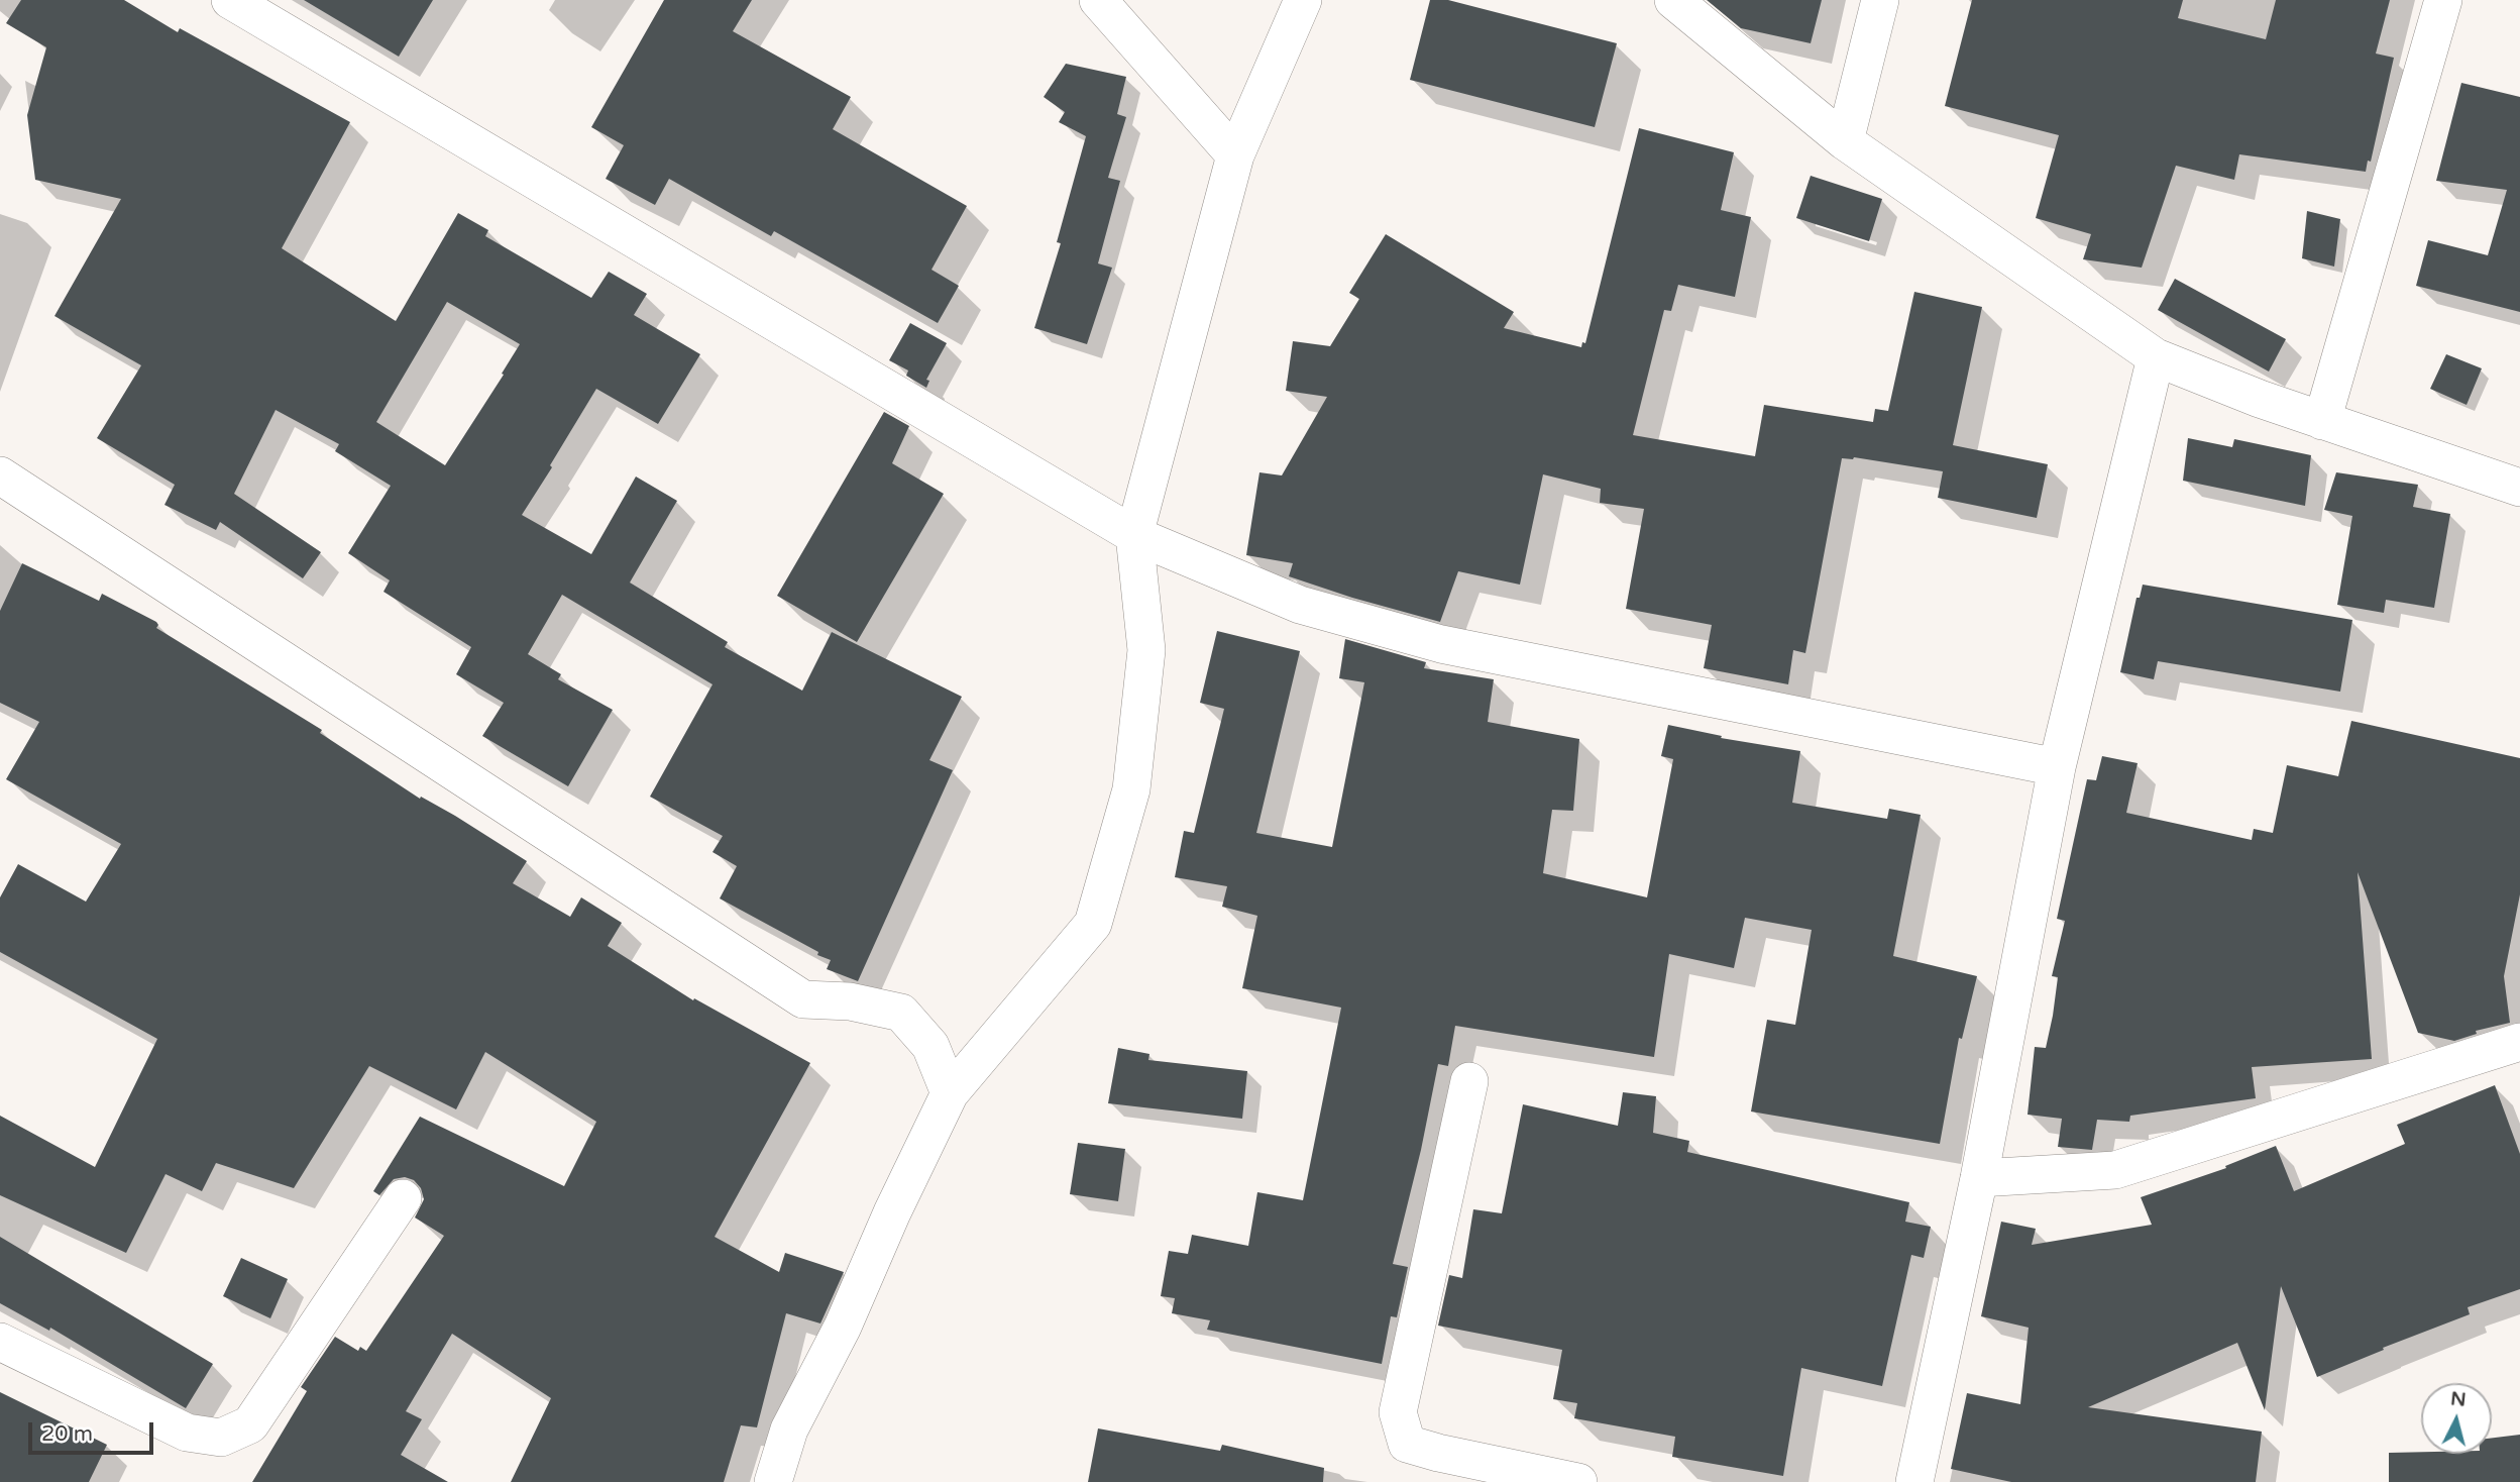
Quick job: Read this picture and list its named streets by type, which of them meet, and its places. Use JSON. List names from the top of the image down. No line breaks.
{"scale_bar":"20 m","north":"top"}
